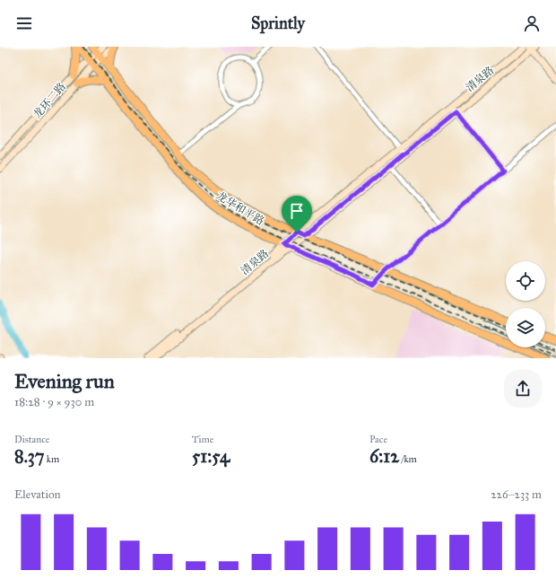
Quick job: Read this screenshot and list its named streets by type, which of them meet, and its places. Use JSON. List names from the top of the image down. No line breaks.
{"streets":{"main road":["清泉路","龙环二路","龙华和平路"]},"crossings":[["清泉路","龙华和平路"],["龙环二路","龙华和平路"]],"page":{"header":"Sprintly","heading":["Evening run","18:28 · 9 × 930 m"],"stats":[["Distance","8.37 km"],["Time","51:54"],["Pace","6:12 /km"]],"chart":["Elevation","226–233 m"]}}
